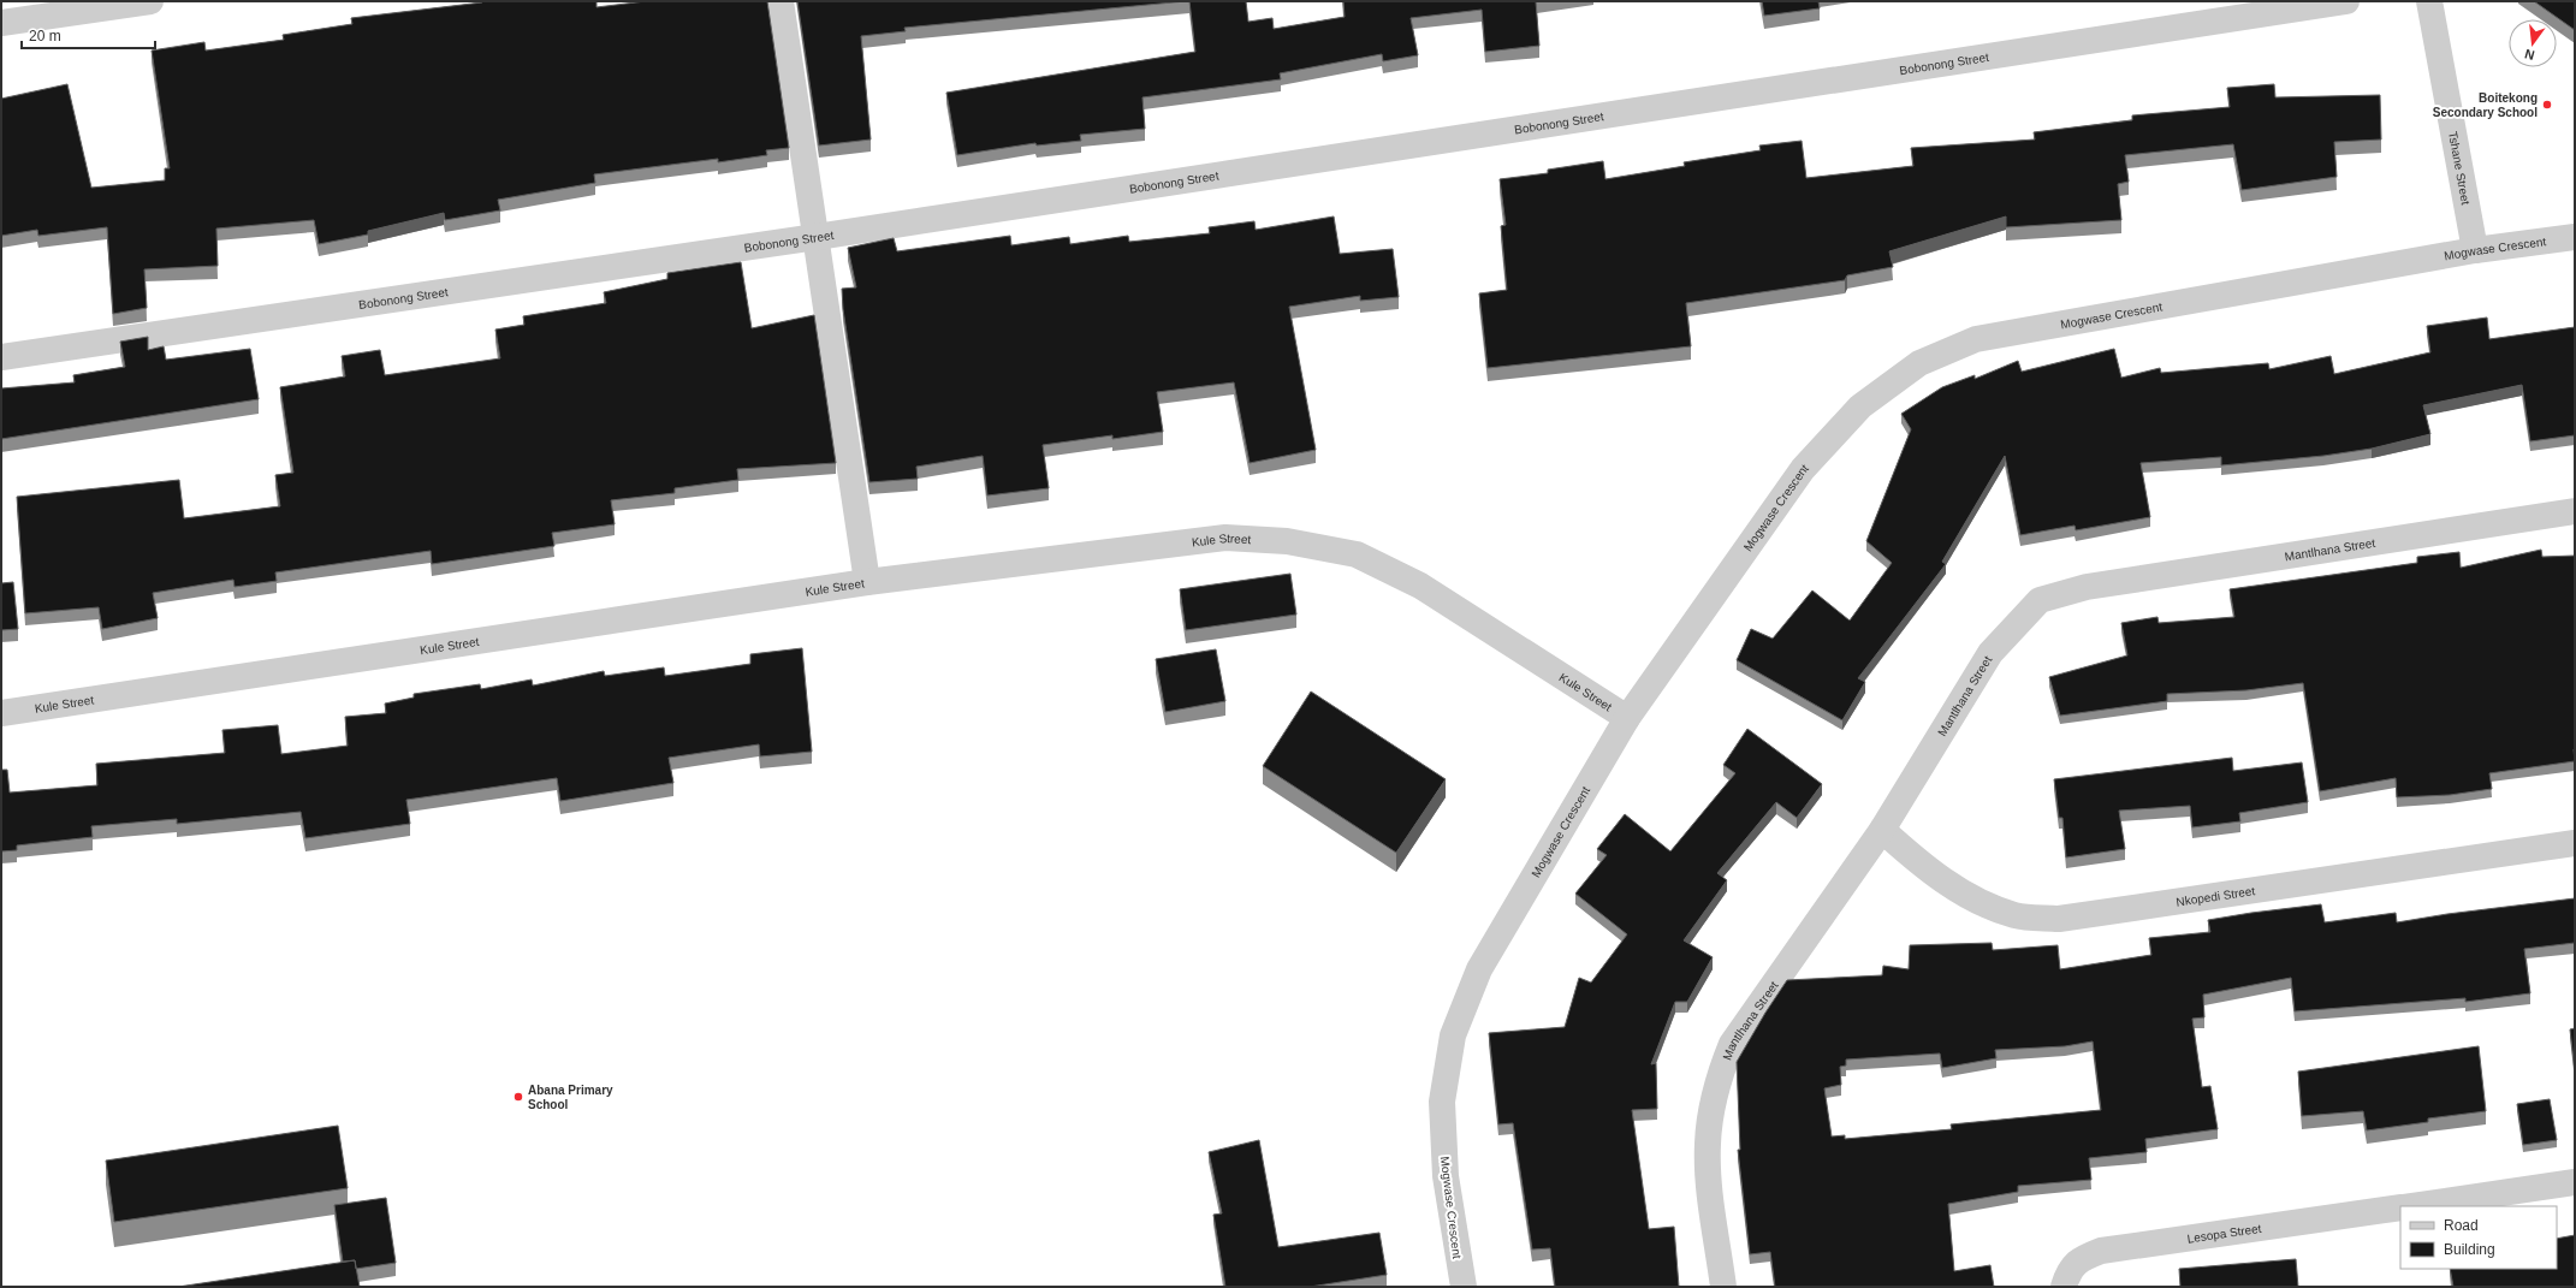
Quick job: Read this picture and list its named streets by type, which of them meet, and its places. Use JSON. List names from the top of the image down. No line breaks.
{"streets":{"street":["Bobonong Street","Tshane Street","Mogwase Crescent","Kule Street","Mantlhana Street","Nkopedi Street","Lesopa Street"]},"crossings":[["Tshane Street","Mogwase Crescent"],["Mogwase Crescent","Kule Street"],["Mantlhana Street","Nkopedi Street"]],"places":["Boitekong Secondary School","Abana Primary School"],"legend":["Road","Building"],"scale_bar":"20 m","north":"bottom"}
